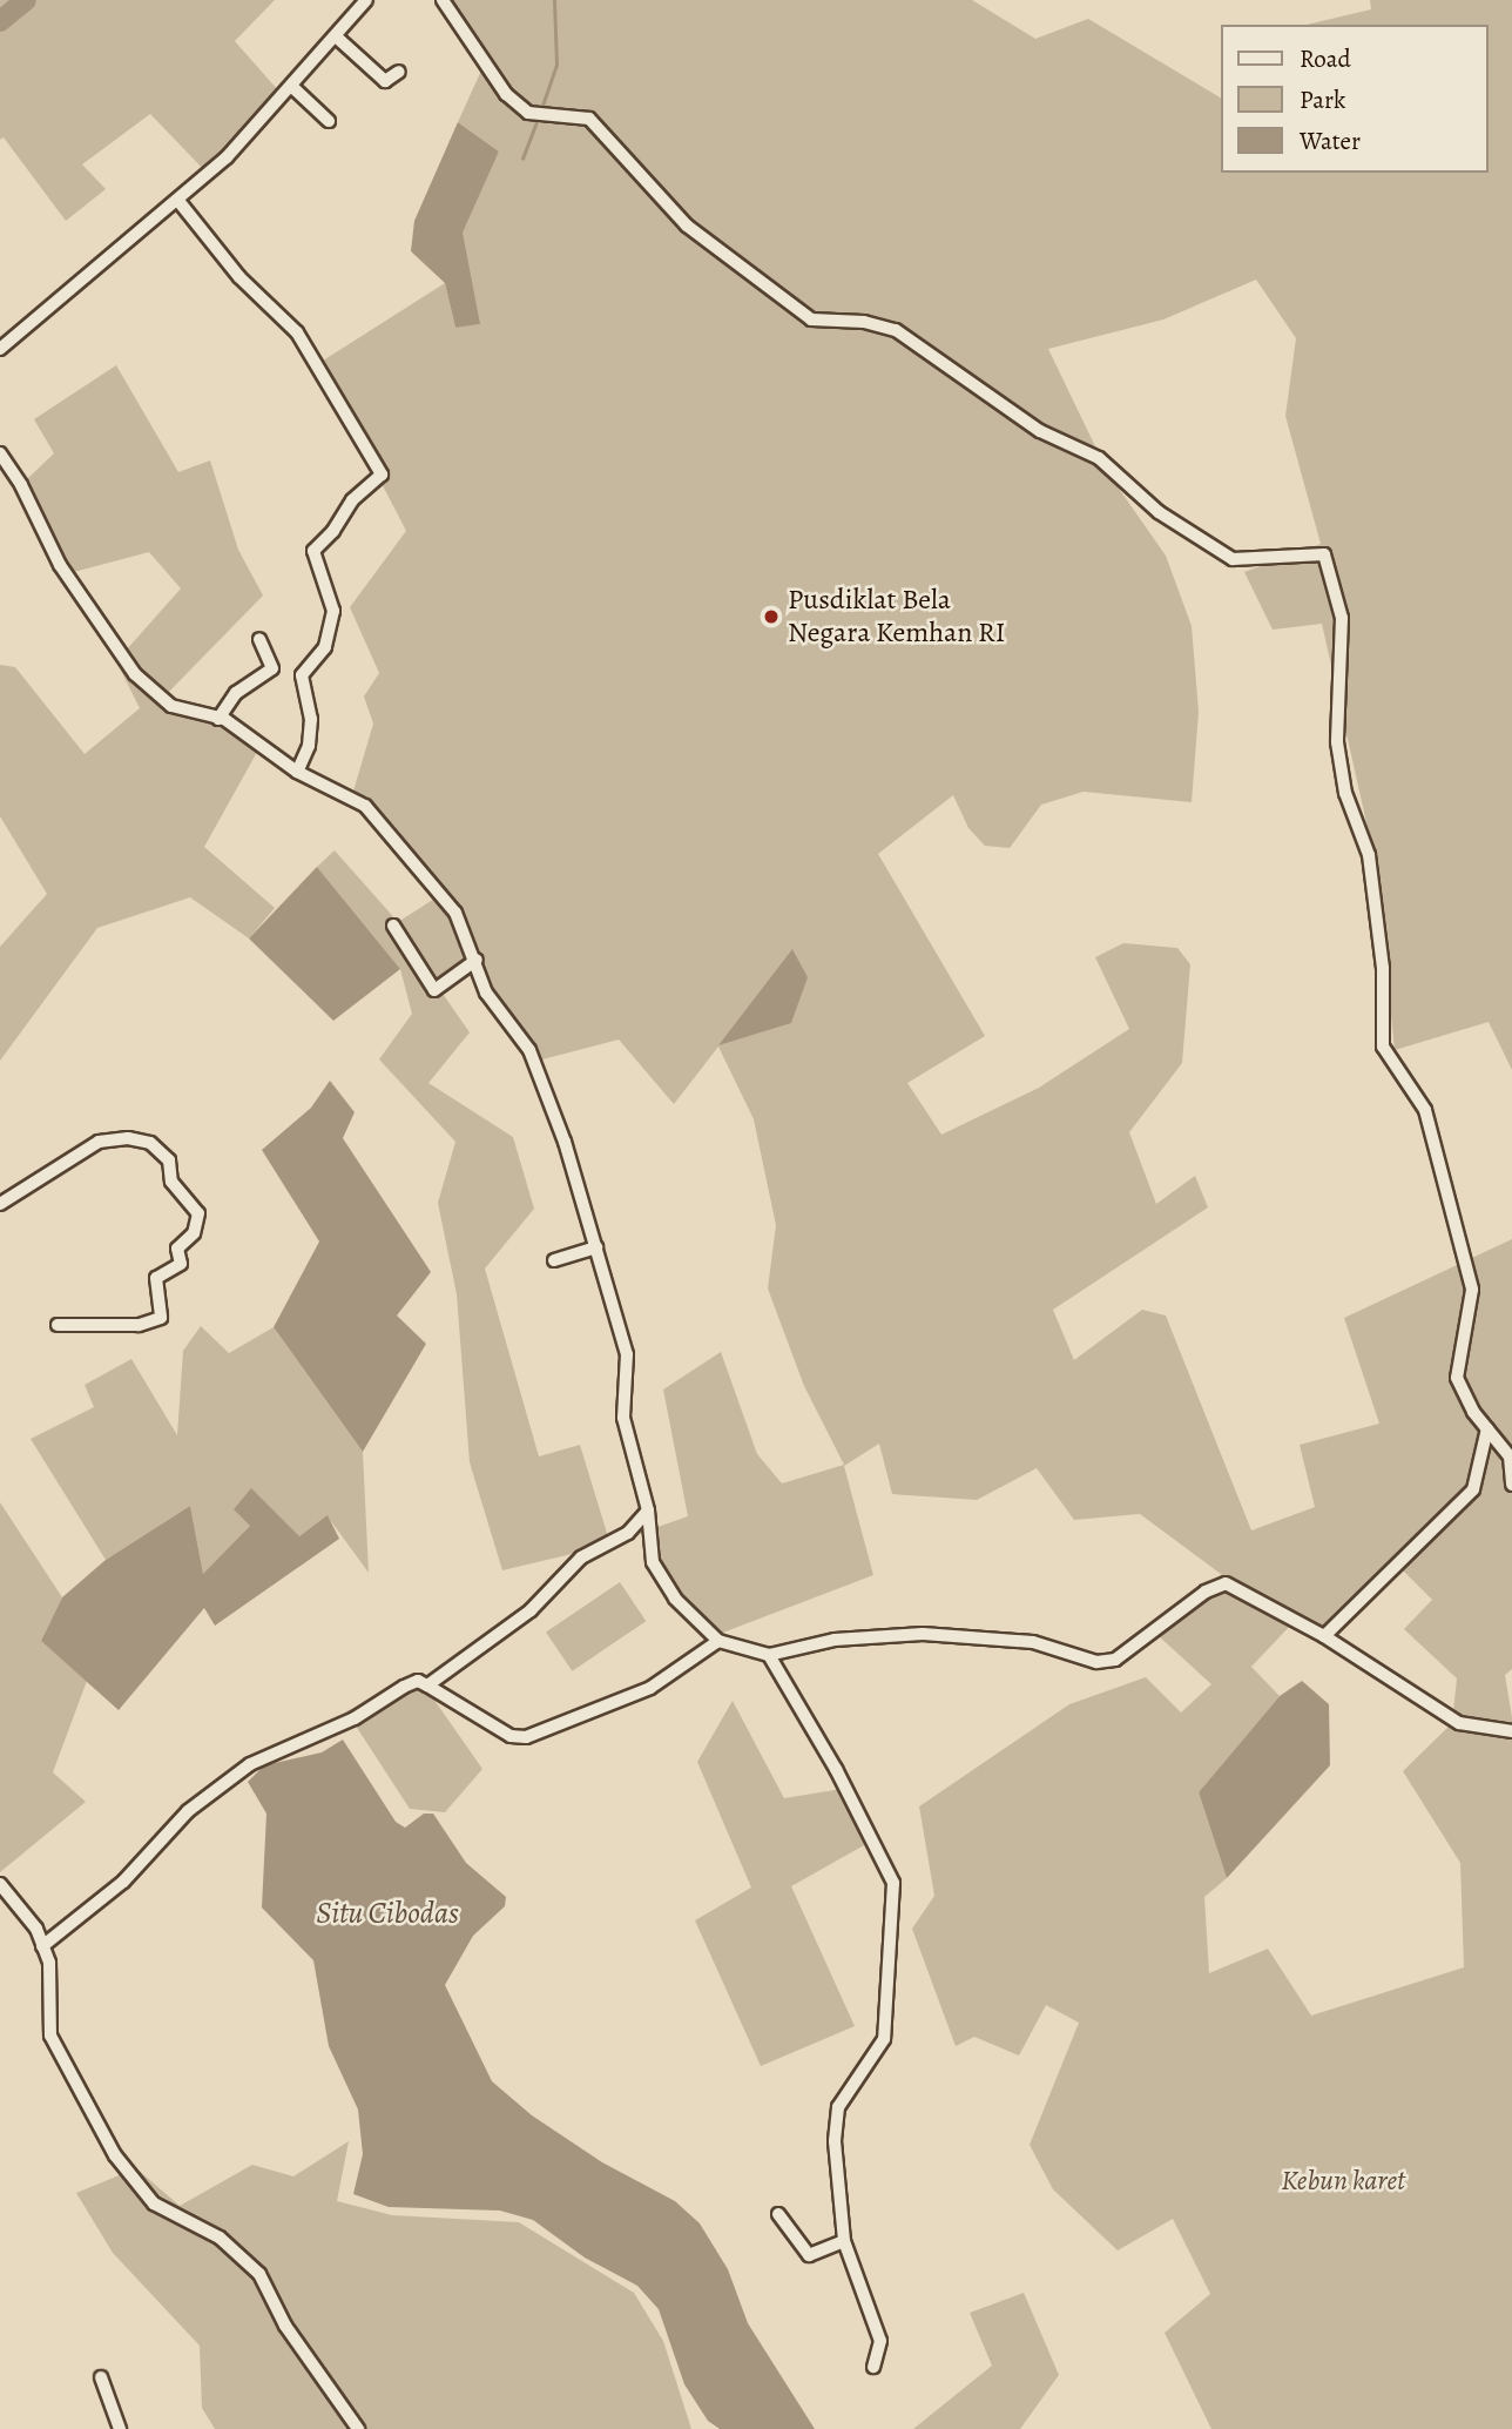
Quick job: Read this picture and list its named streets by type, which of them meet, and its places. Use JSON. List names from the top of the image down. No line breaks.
{"water":["Situ Cibodas"],"parks":["Kebun karet"],"places":["Pusdiklat Bela Negara Kemhan RI"],"legend":["Road","Park","Water"]}
